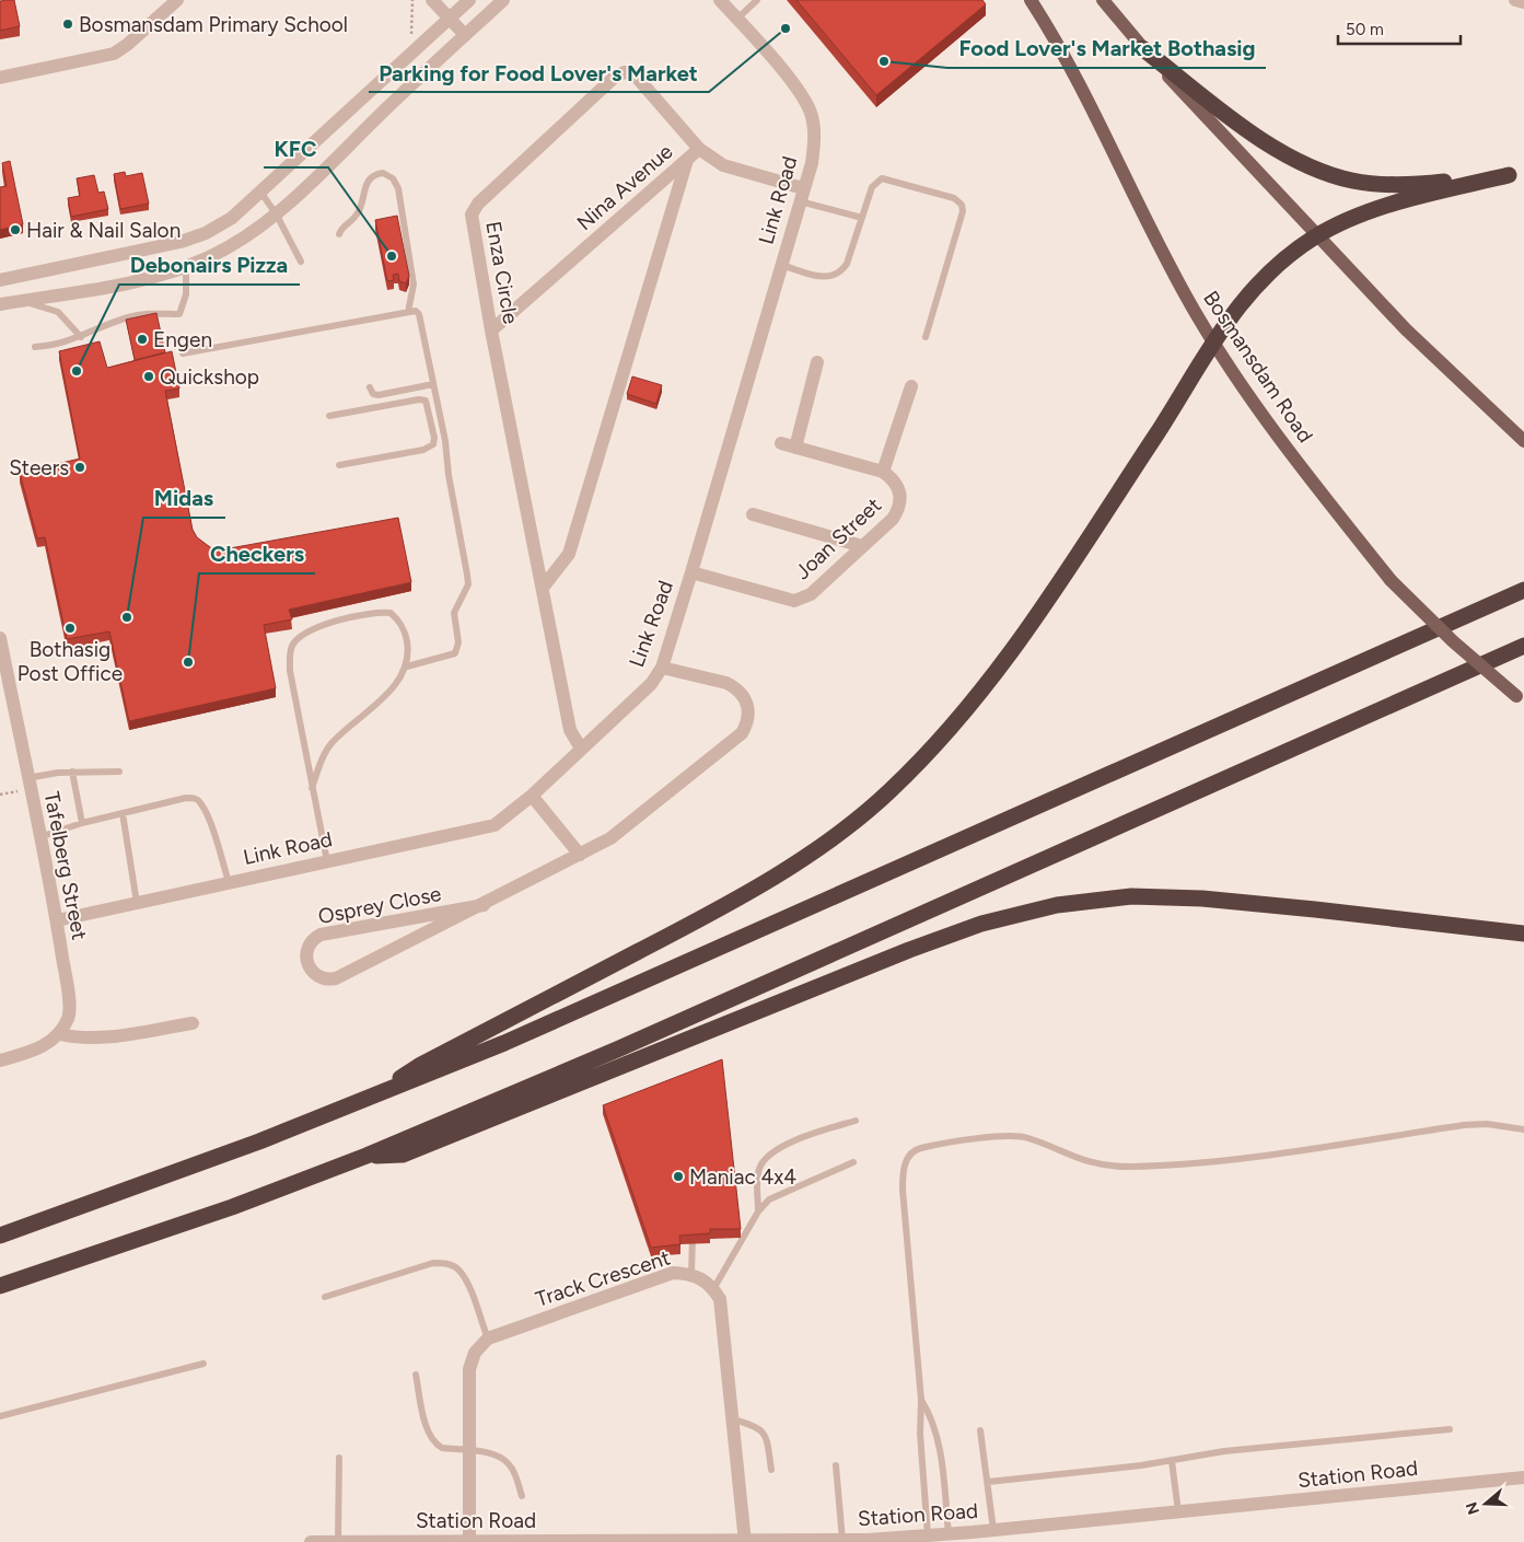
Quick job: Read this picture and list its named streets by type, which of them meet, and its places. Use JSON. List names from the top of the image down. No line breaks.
{"streets":{"main road":["Bosmansdam Road"],"street":["Nina Avenue","Link Road","Enza Circle","Joan Street","Tafelberg Street","Osprey Close","Track Crescent","Station Road"]},"crossings":[["Nina Avenue","Link Road"],["Nina Avenue","Enza Circle"],["Link Road","Enza Circle"],["Link Road","Joan Street"],["Link Road","Tafelberg Street"],["Link Road","Osprey Close"]],"places":["Bosmansdam Primary School","Parking for Food Lover's Market","Food Lover's Market Bothasig","Hair & Nail Salon","KFC","Engen","Debonairs Pizza","Quickshop","Steers","Midas","Bothasig Post Office","Checkers","Maniac 4x4"],"scale_bar":"50 m","north":"left"}
